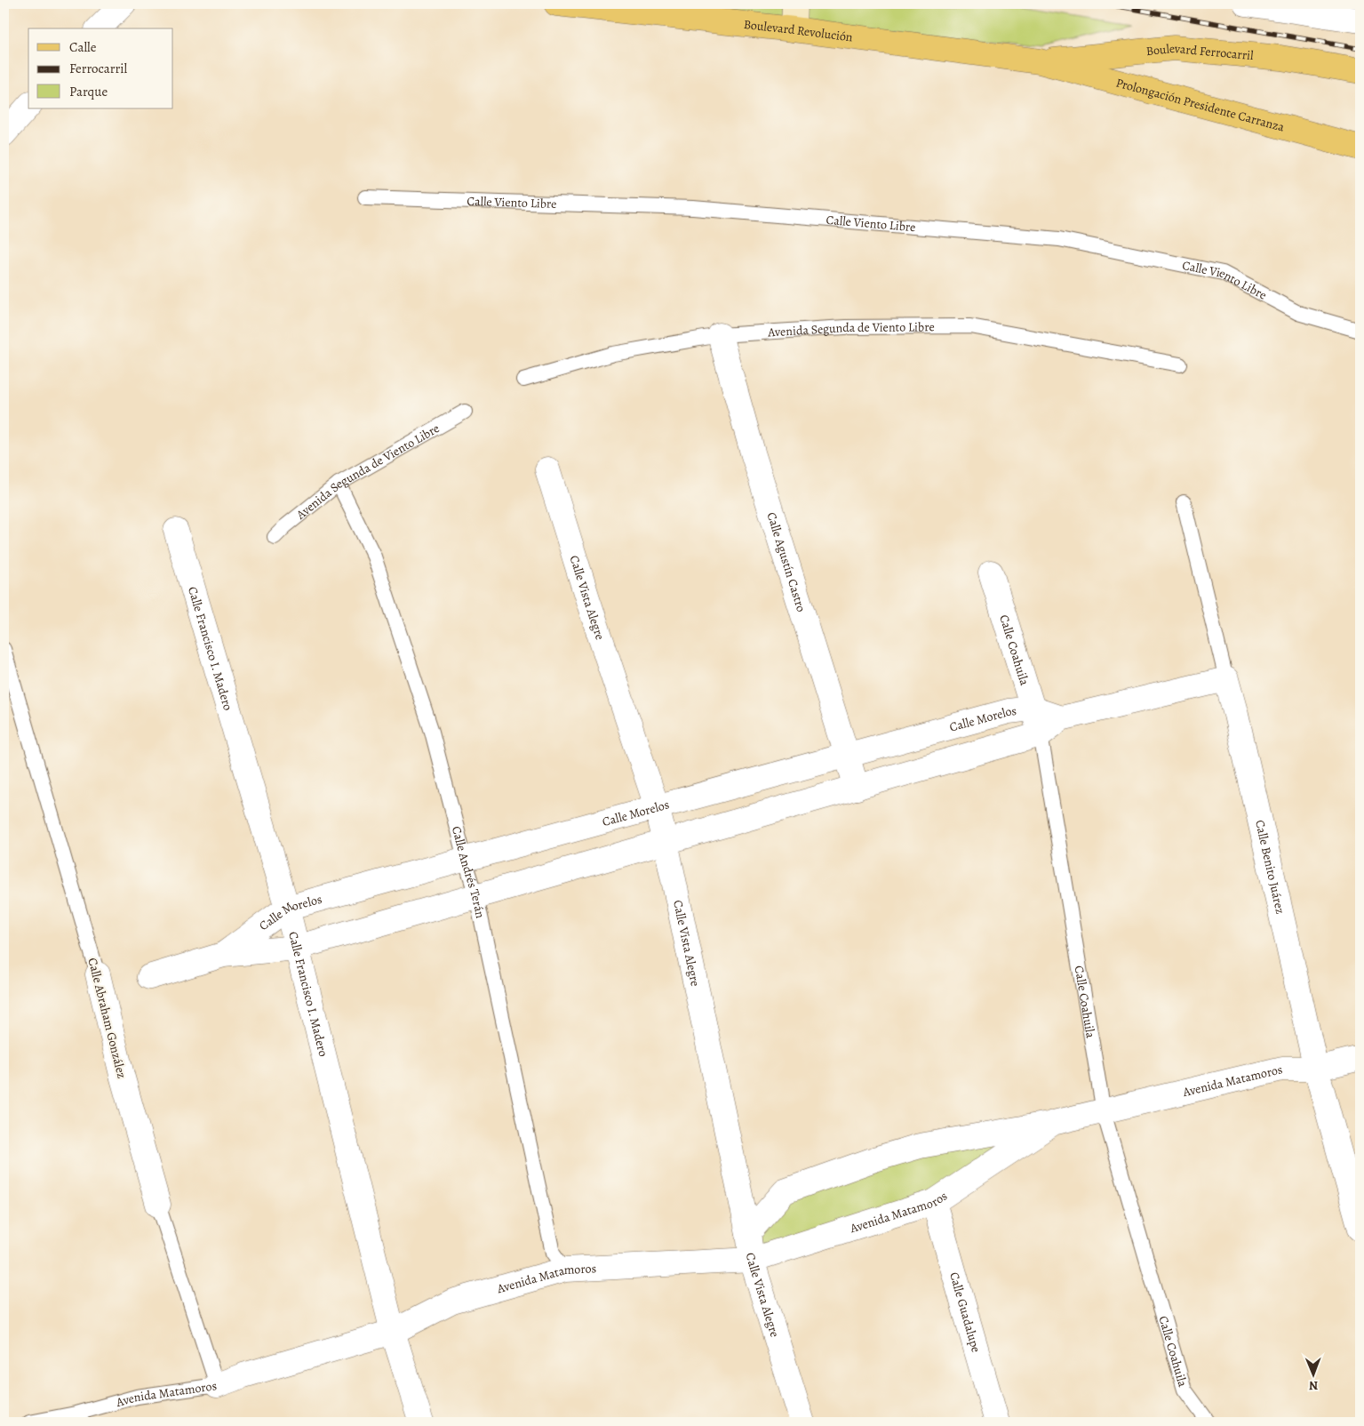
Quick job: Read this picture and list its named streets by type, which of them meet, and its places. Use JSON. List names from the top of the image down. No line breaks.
{"streets":{"main road":["Boulevard Revolución","Boulevard Ferrocarril","Prolongación Presidente Carranza"],"street":["Calle Agustín Castro","Calle Vista Alegre","Calle Francisco I. Madero","Calle Coahuila","Calle Morelos","Calle Benito Juárez","Calle Abraham González","Avenida Matamoros","Calle Guadalupe"],"lane":["Calle Viento Libre","Avenida Segunda de Viento Libre","Calle Andrés Terán"]},"crossings":[["Boulevard Revolución","Boulevard Ferrocarril"],["Boulevard Revolución","Prolongación Presidente Carranza"],["Boulevard Ferrocarril","Prolongación Presidente Carranza"],["Avenida Segunda de Viento Libre","Calle Agustín Castro"],["Avenida Segunda de Viento Libre","Calle Andrés Terán"],["Calle Agustín Castro","Calle Morelos"],["Calle Vista Alegre","Calle Morelos"],["Calle Vista Alegre","Avenida Matamoros"],["Calle Francisco I. Madero","Calle Morelos"],["Calle Francisco I. Madero","Avenida Matamoros"],["Calle Coahuila","Calle Morelos"],["Calle Coahuila","Avenida Matamoros"],["Calle Morelos","Calle Benito Juárez"],["Calle Morelos","Calle Andrés Terán"],["Calle Benito Juárez","Avenida Matamoros"],["Calle Andrés Terán","Avenida Matamoros"],["Calle Abraham González","Avenida Matamoros"],["Avenida Matamoros","Calle Guadalupe"]],"legend":["Calle","Ferrocarril","Parque"],"north":"bottom"}
